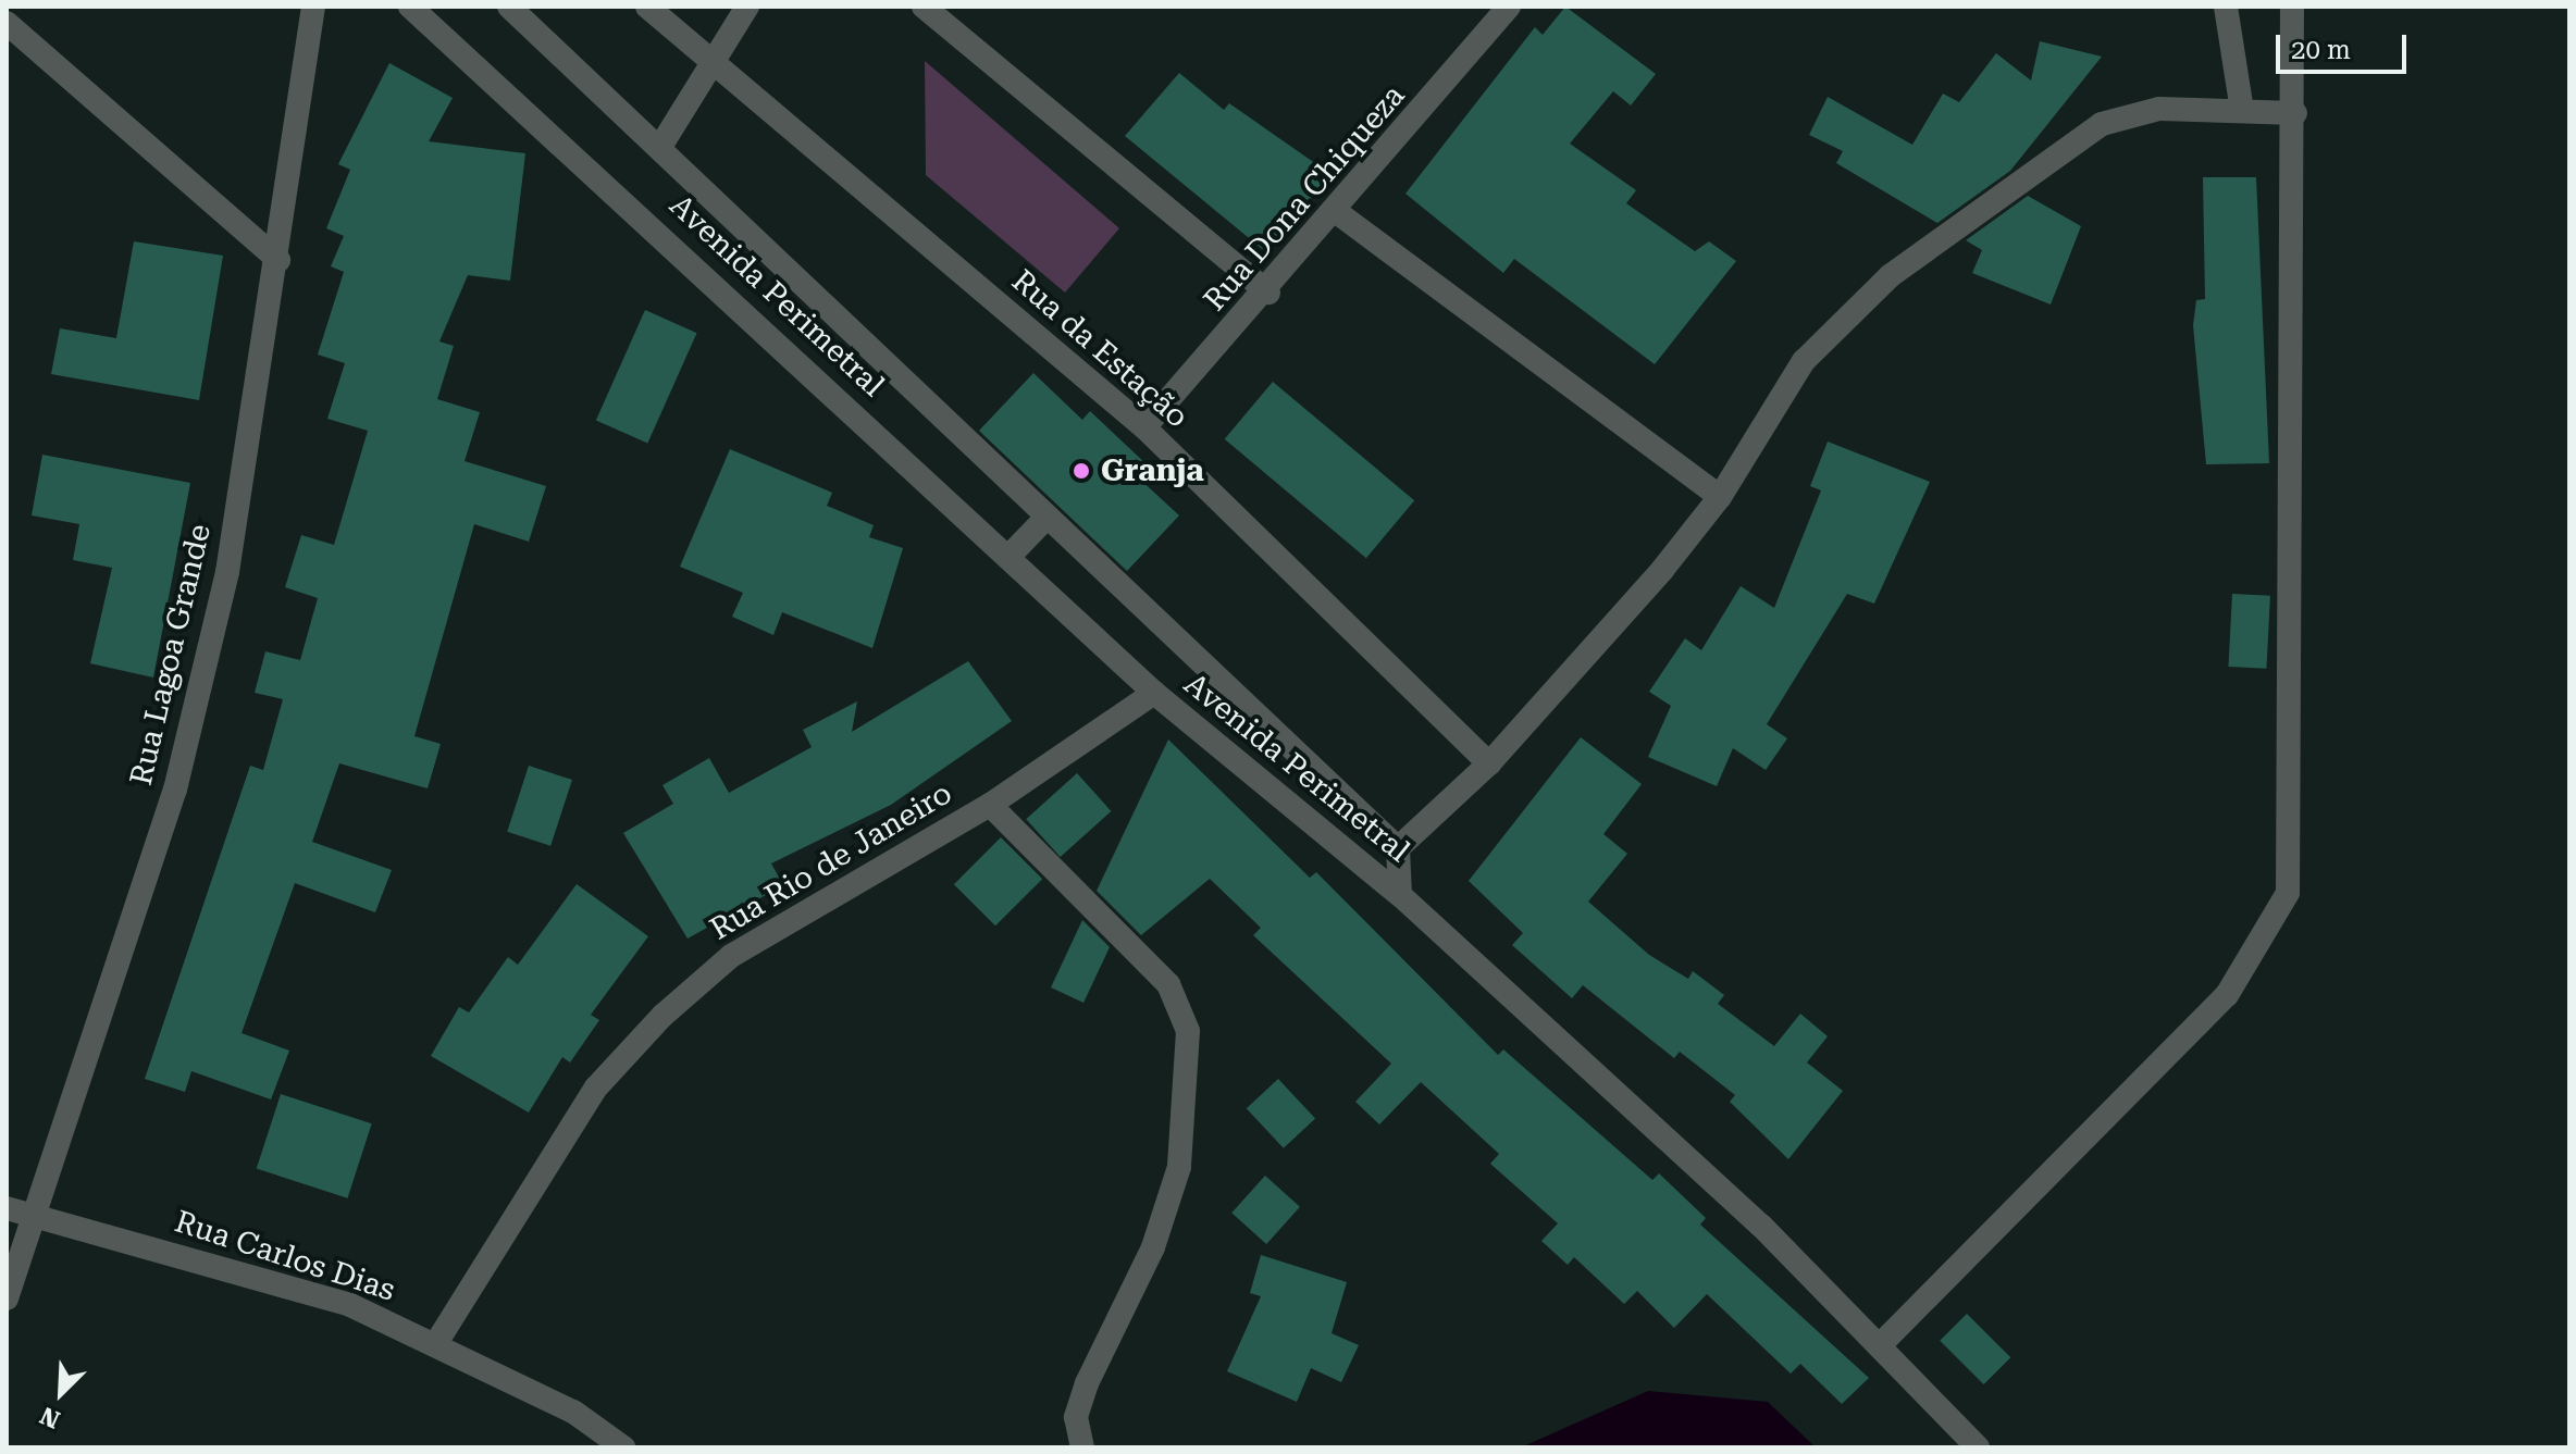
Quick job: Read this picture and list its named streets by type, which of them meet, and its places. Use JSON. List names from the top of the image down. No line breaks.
{"streets":{"street":["Rua Dona Chiqueza","Avenida Perimetral","Rua da Estação","Rua Lagoa Grande","Rua Rio de Janeiro","Rua Carlos Dias"]},"crossings":[["Rua Dona Chiqueza","Rua da Estação"],["Avenida Perimetral","Rua Rio de Janeiro"],["Rua Lagoa Grande","Rua Carlos Dias"],["Rua Rio de Janeiro","Rua Carlos Dias"]],"places":["Granja"],"scale_bar":"20 m","north":"bottom left"}
